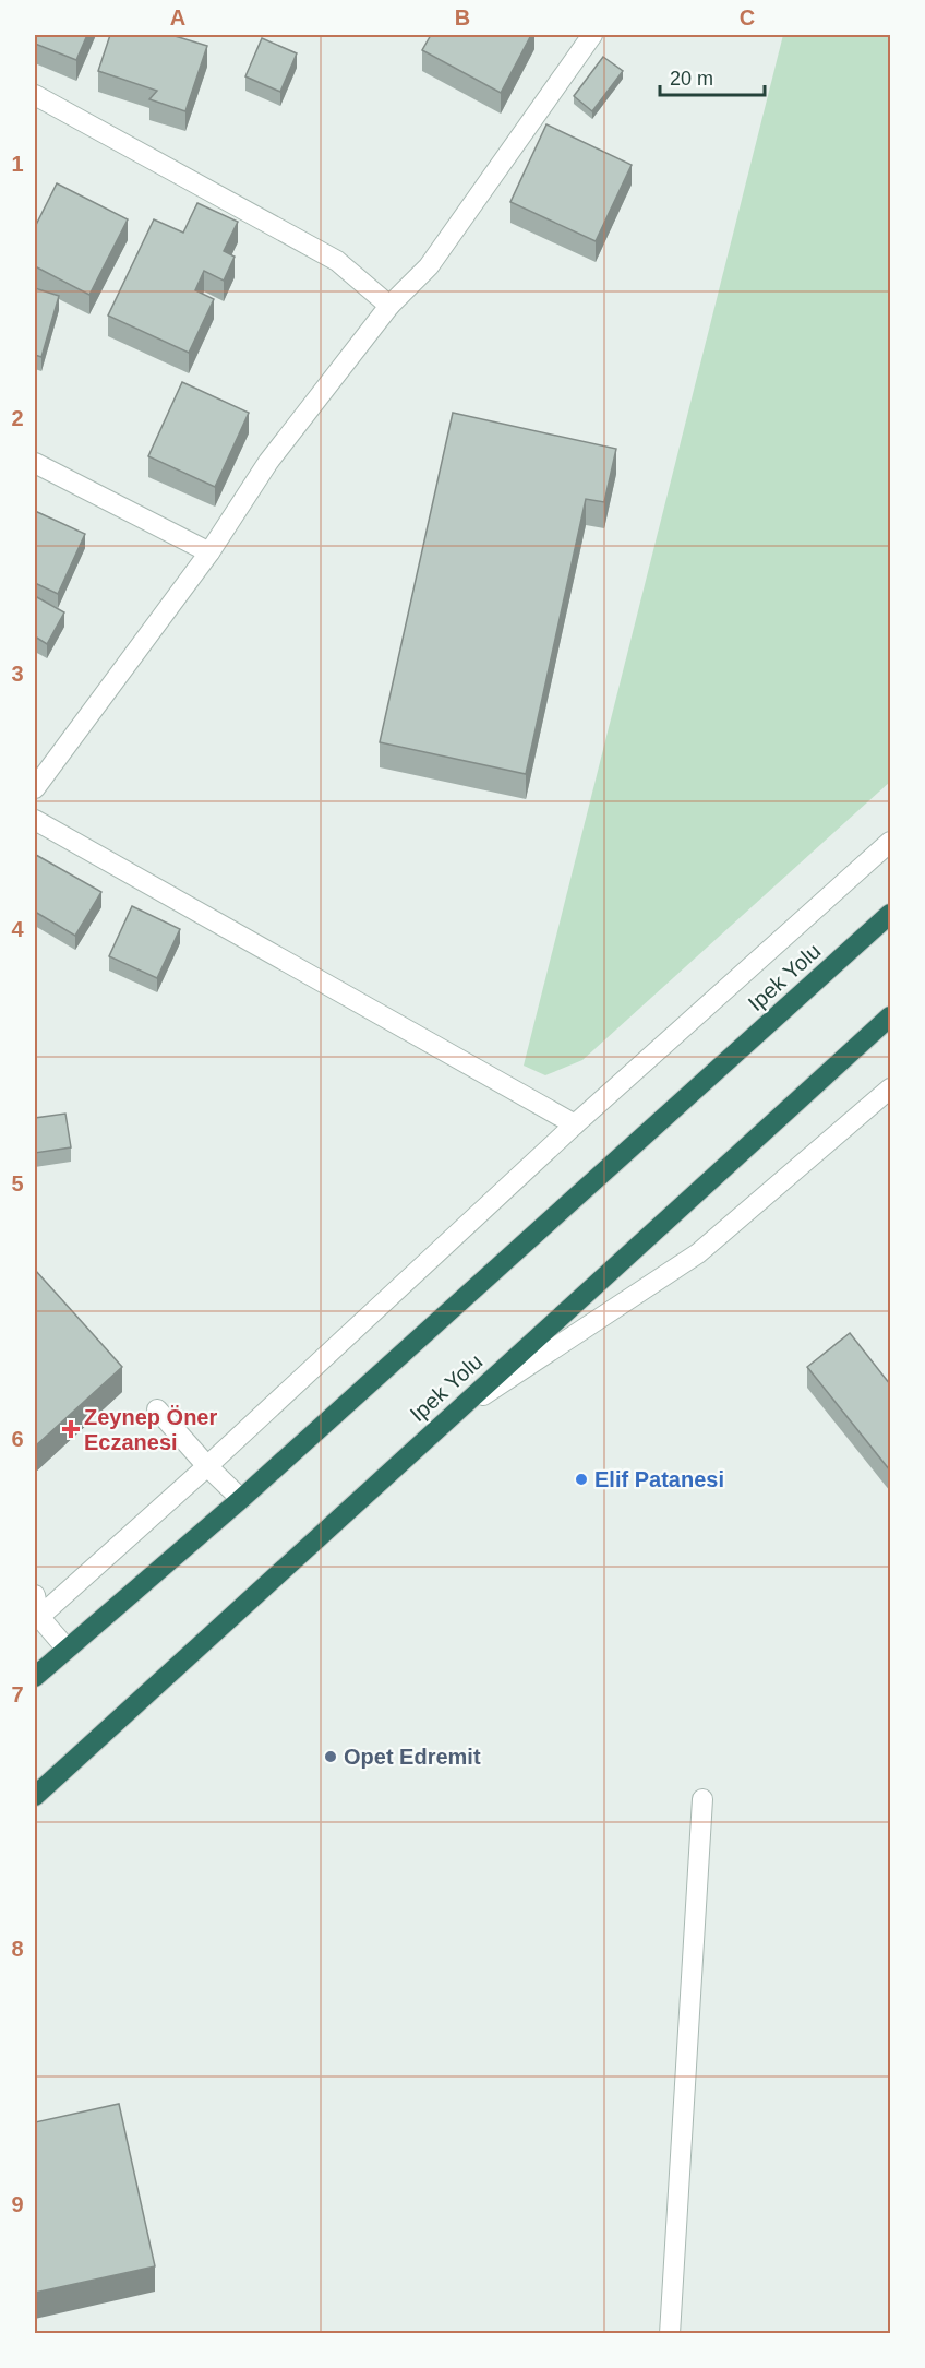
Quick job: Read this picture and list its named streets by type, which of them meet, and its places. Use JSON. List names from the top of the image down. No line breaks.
{"streets":{"highway":["Ipek Yolu"]},"places":{"health":["Zeynep Öner Eczanesi"],"other":["Elif Patanesi","Opet Edremit"]},"scale_bar":"20 m","grid":{"columns":["A","B","C"],"rows":["1","2","3","4","5","6","7","8","9"]}}
